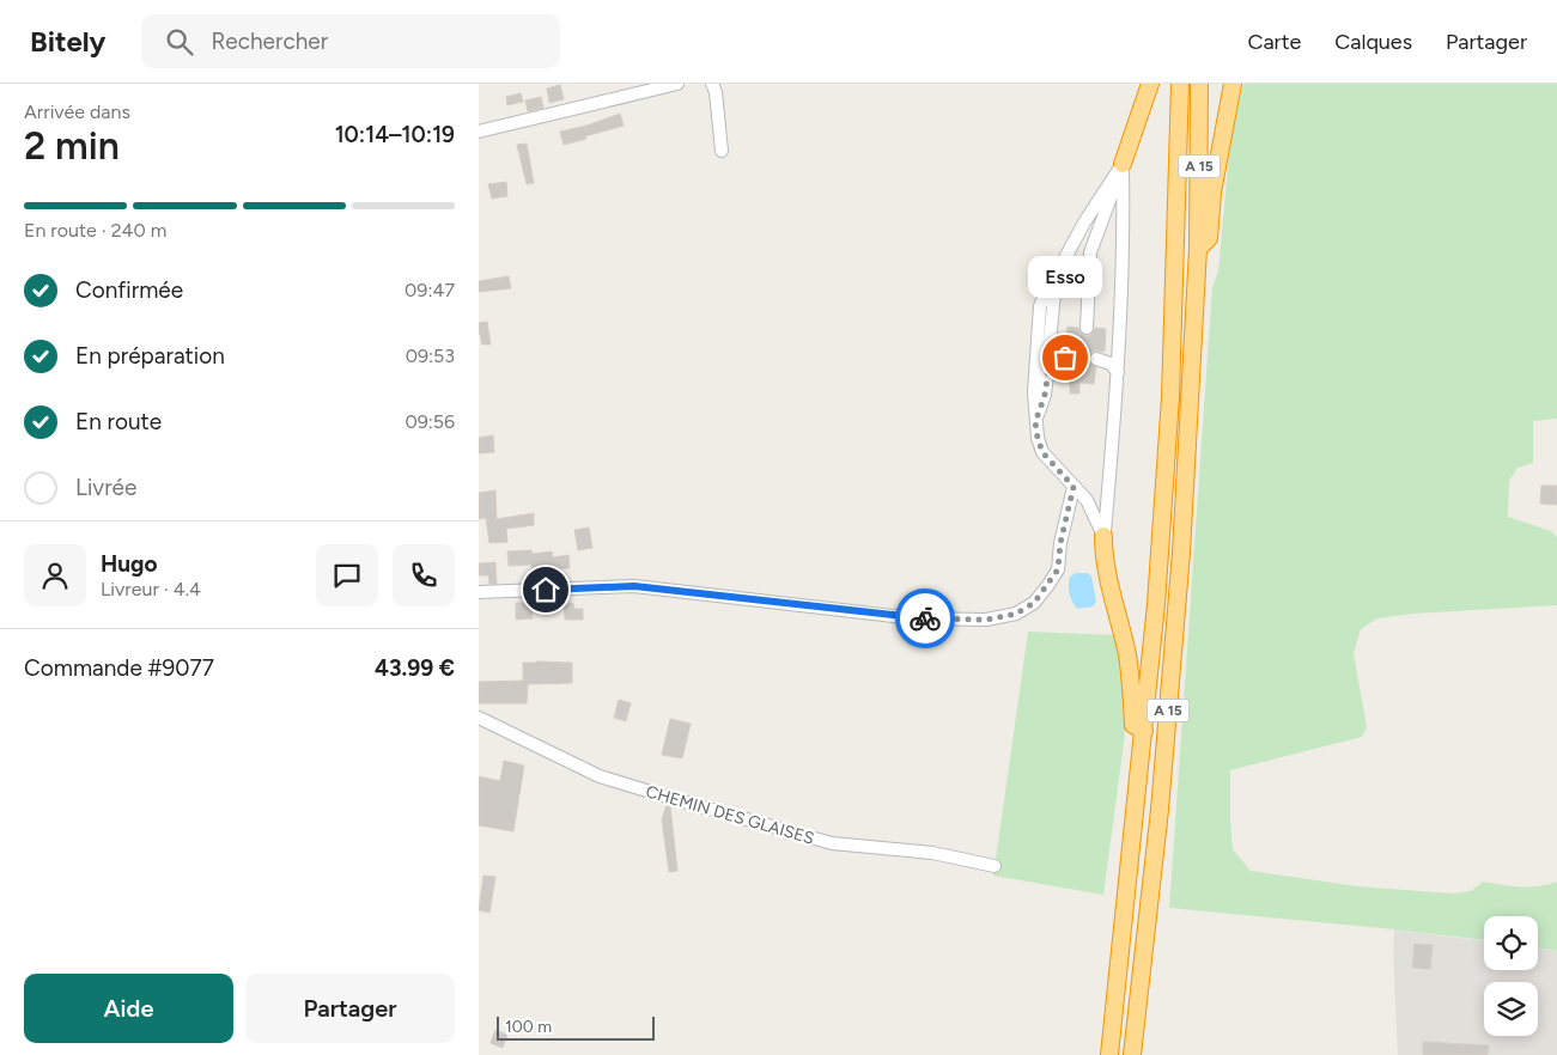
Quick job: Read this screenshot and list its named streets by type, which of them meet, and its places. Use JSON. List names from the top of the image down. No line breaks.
{"streets":{"highway":["A 15"],"street":["CHEMIN DES GLAISES"]},"places":["Esso"],"scale_bar":"100 m","page":{"header":"Bitely","search":"Rechercher","nav":["Carte","Calques","Partager"],"heading":["2 min","Arrivée dans","10:14–10:19"],"panel":["Hugo","Livreur · 4.4","Commande #9077","43.99 €"],"bar":"En route · 240 m","bubble":"Esso","list":[["Confirmée","09:47"],["En préparation","09:53"],["En route","09:56"],"Livrée"],"buttons":["Aide","Partager"],"scale":"100 m"}}
